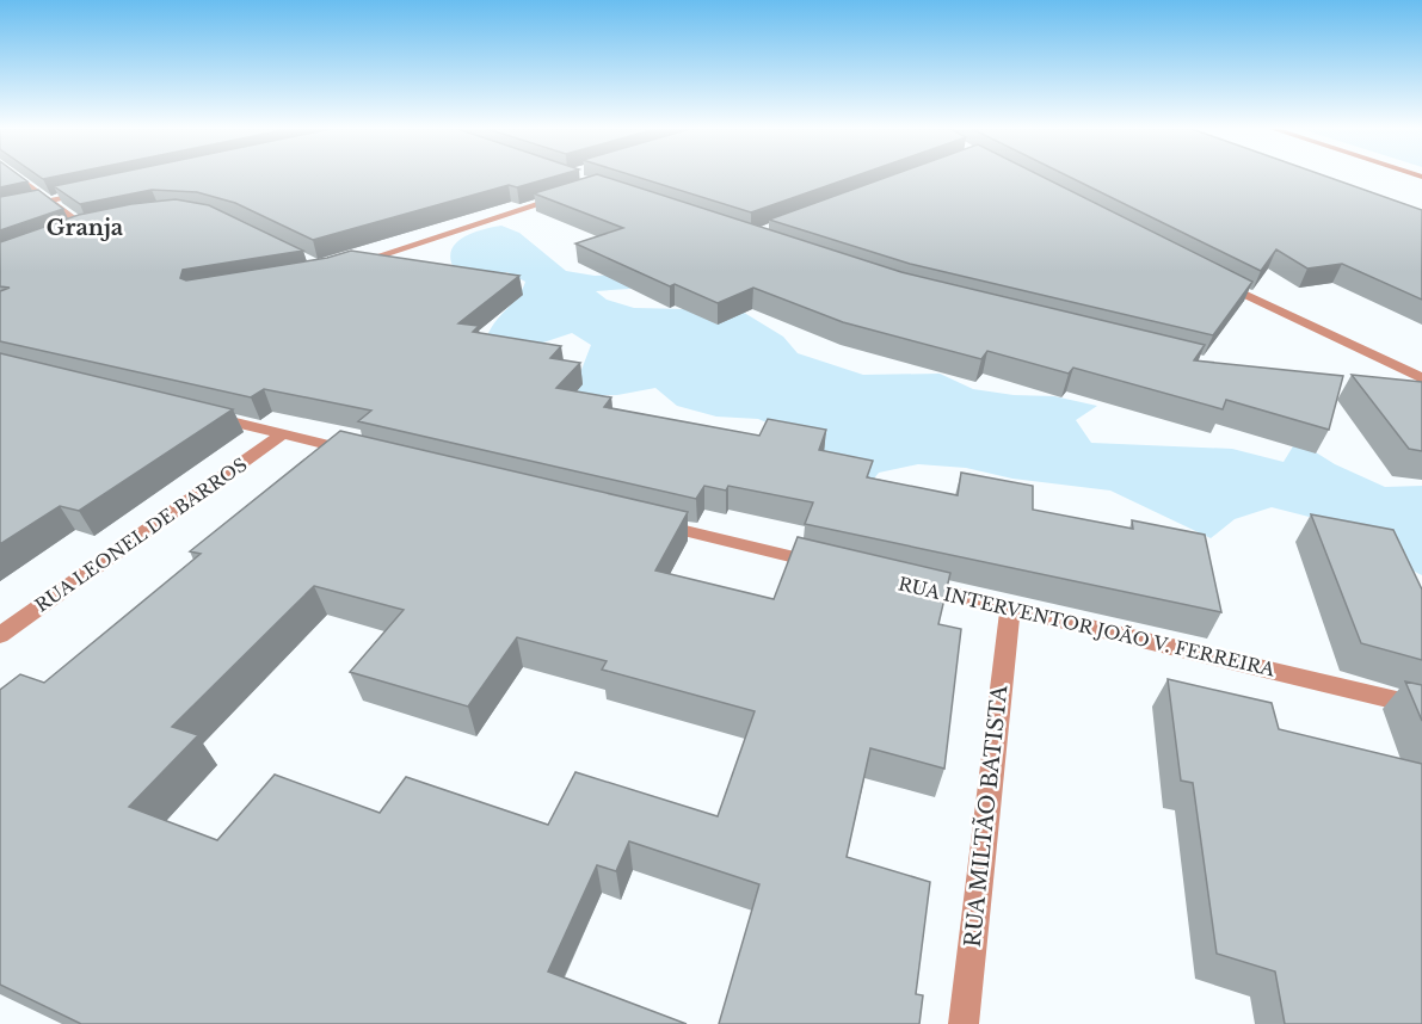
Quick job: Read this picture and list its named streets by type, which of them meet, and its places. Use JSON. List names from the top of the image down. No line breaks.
{"streets":{"street":["RUA LEONEL DE BARROS","RUA INTERVENTOR JOÃO V. FERREIRA","RUA MILTÃO BATISTA"]},"crossings":[["RUA INTERVENTOR JOÃO V. FERREIRA","RUA MILTÃO BATISTA"]],"districts":["Granja"]}
